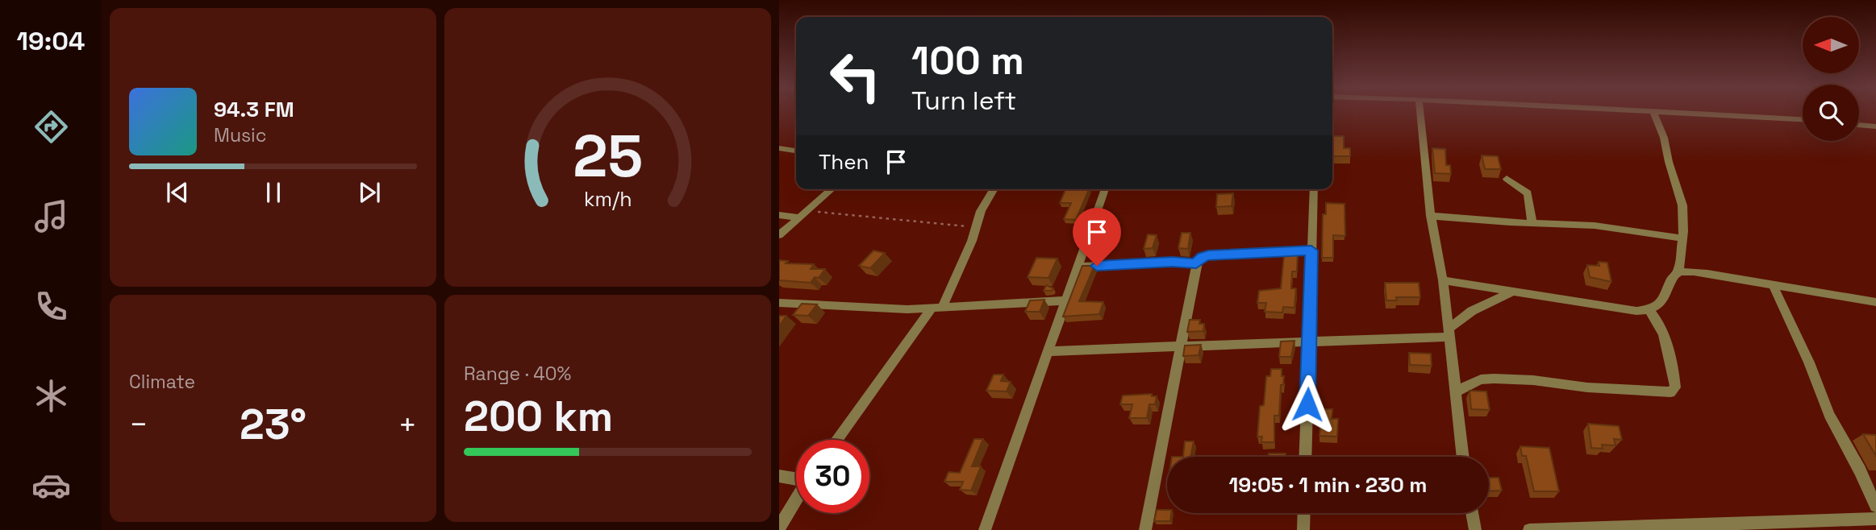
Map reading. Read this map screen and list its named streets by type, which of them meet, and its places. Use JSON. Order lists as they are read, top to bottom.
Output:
{
  "north": "left",
  "page": {
    "tabs": "19:04",
    "turn": ["100 m", "Turn left"],
    "song": ["94.3 FM", "Music"],
    "then": "Then",
    "tile": [
      "Climate",
      ["Range · 40%", "200 km"]
    ],
    "heat": ["−", "23°", "+"],
    "limit": "30",
    "trip": "19:05 · 1 min · 230 m",
    "gauge": ["25", "km/h"]
  }
}
